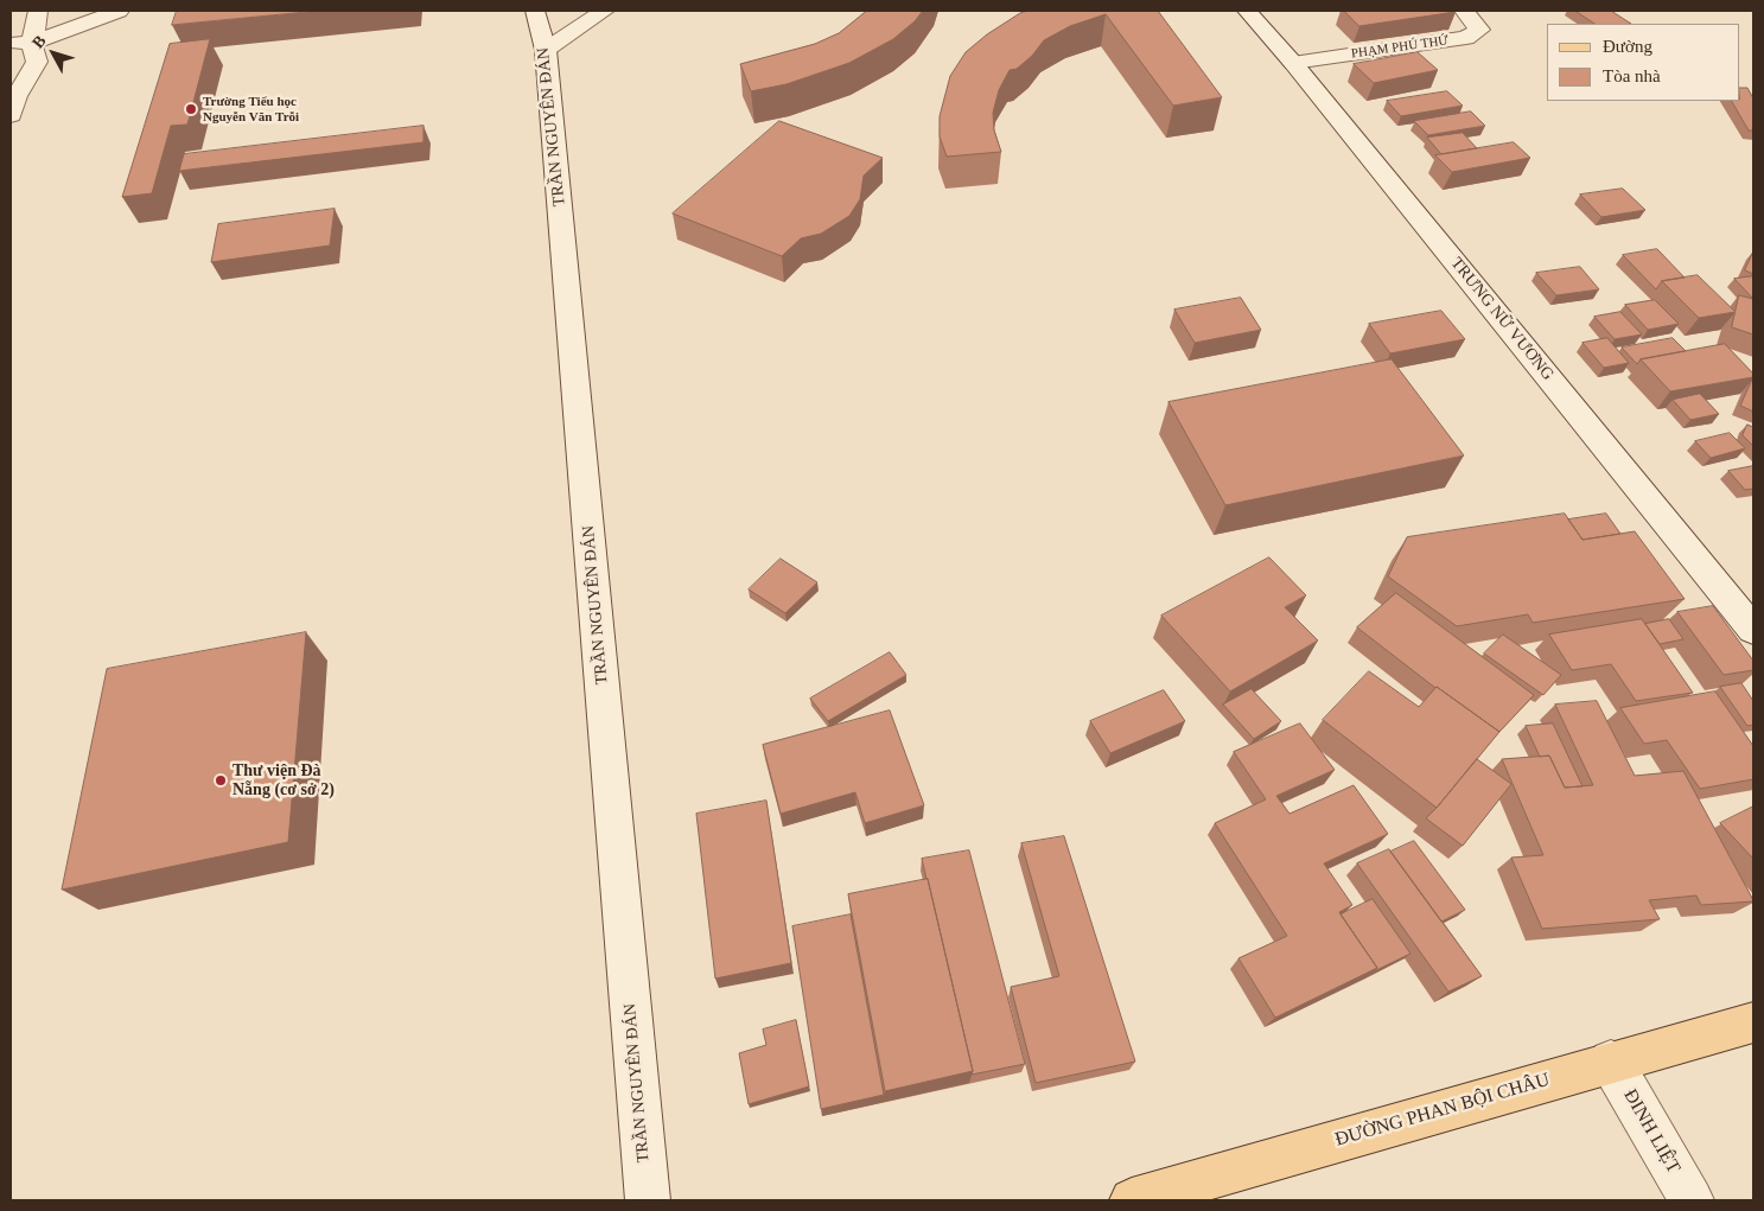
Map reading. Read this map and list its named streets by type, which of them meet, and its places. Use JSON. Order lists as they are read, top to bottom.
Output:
{
  "streets": {
    "main road": ["ĐƯỜNG PHAN BỘI CHÂU"],
    "street": [
      "PHẠM PHÚ THỨ",
      "TRẦN NGUYÊN ĐÁN",
      "TRƯNG NỮ VƯƠNG",
      "ĐINH LIỆT"
    ]
  },
  "crossings": [
    ["PHẠM PHÚ THỨ", "TRƯNG NỮ VƯƠNG"],
    ["ĐƯỜNG PHAN BỘI CHÂU", "ĐINH LIỆT"]
  ],
  "places": ["Trường Tiểu học Nguyễn Văn Trỗi", "Thư viện Đà Nẵng (cơ sở 2)"],
  "legend": ["Đường", "Tòa nhà"],
  "north": "top left"
}
